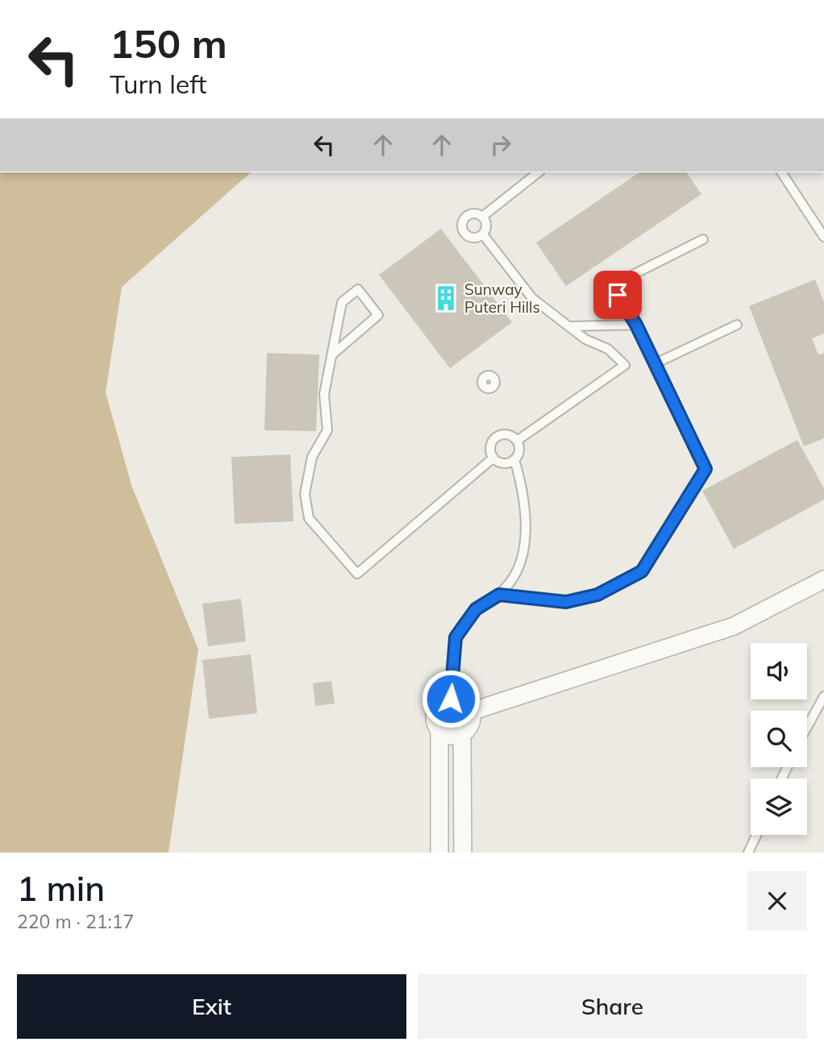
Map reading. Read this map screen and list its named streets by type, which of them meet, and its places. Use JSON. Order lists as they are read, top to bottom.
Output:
{
  "places": {
    "building": ["Sunway Puteri Hills"]
  },
  "page": {
    "turn": ["150 m", "Turn left"],
    "heading": ["1 min", "220 m · 21:17"],
    "buttons": ["Exit", "Share"]
  }
}
